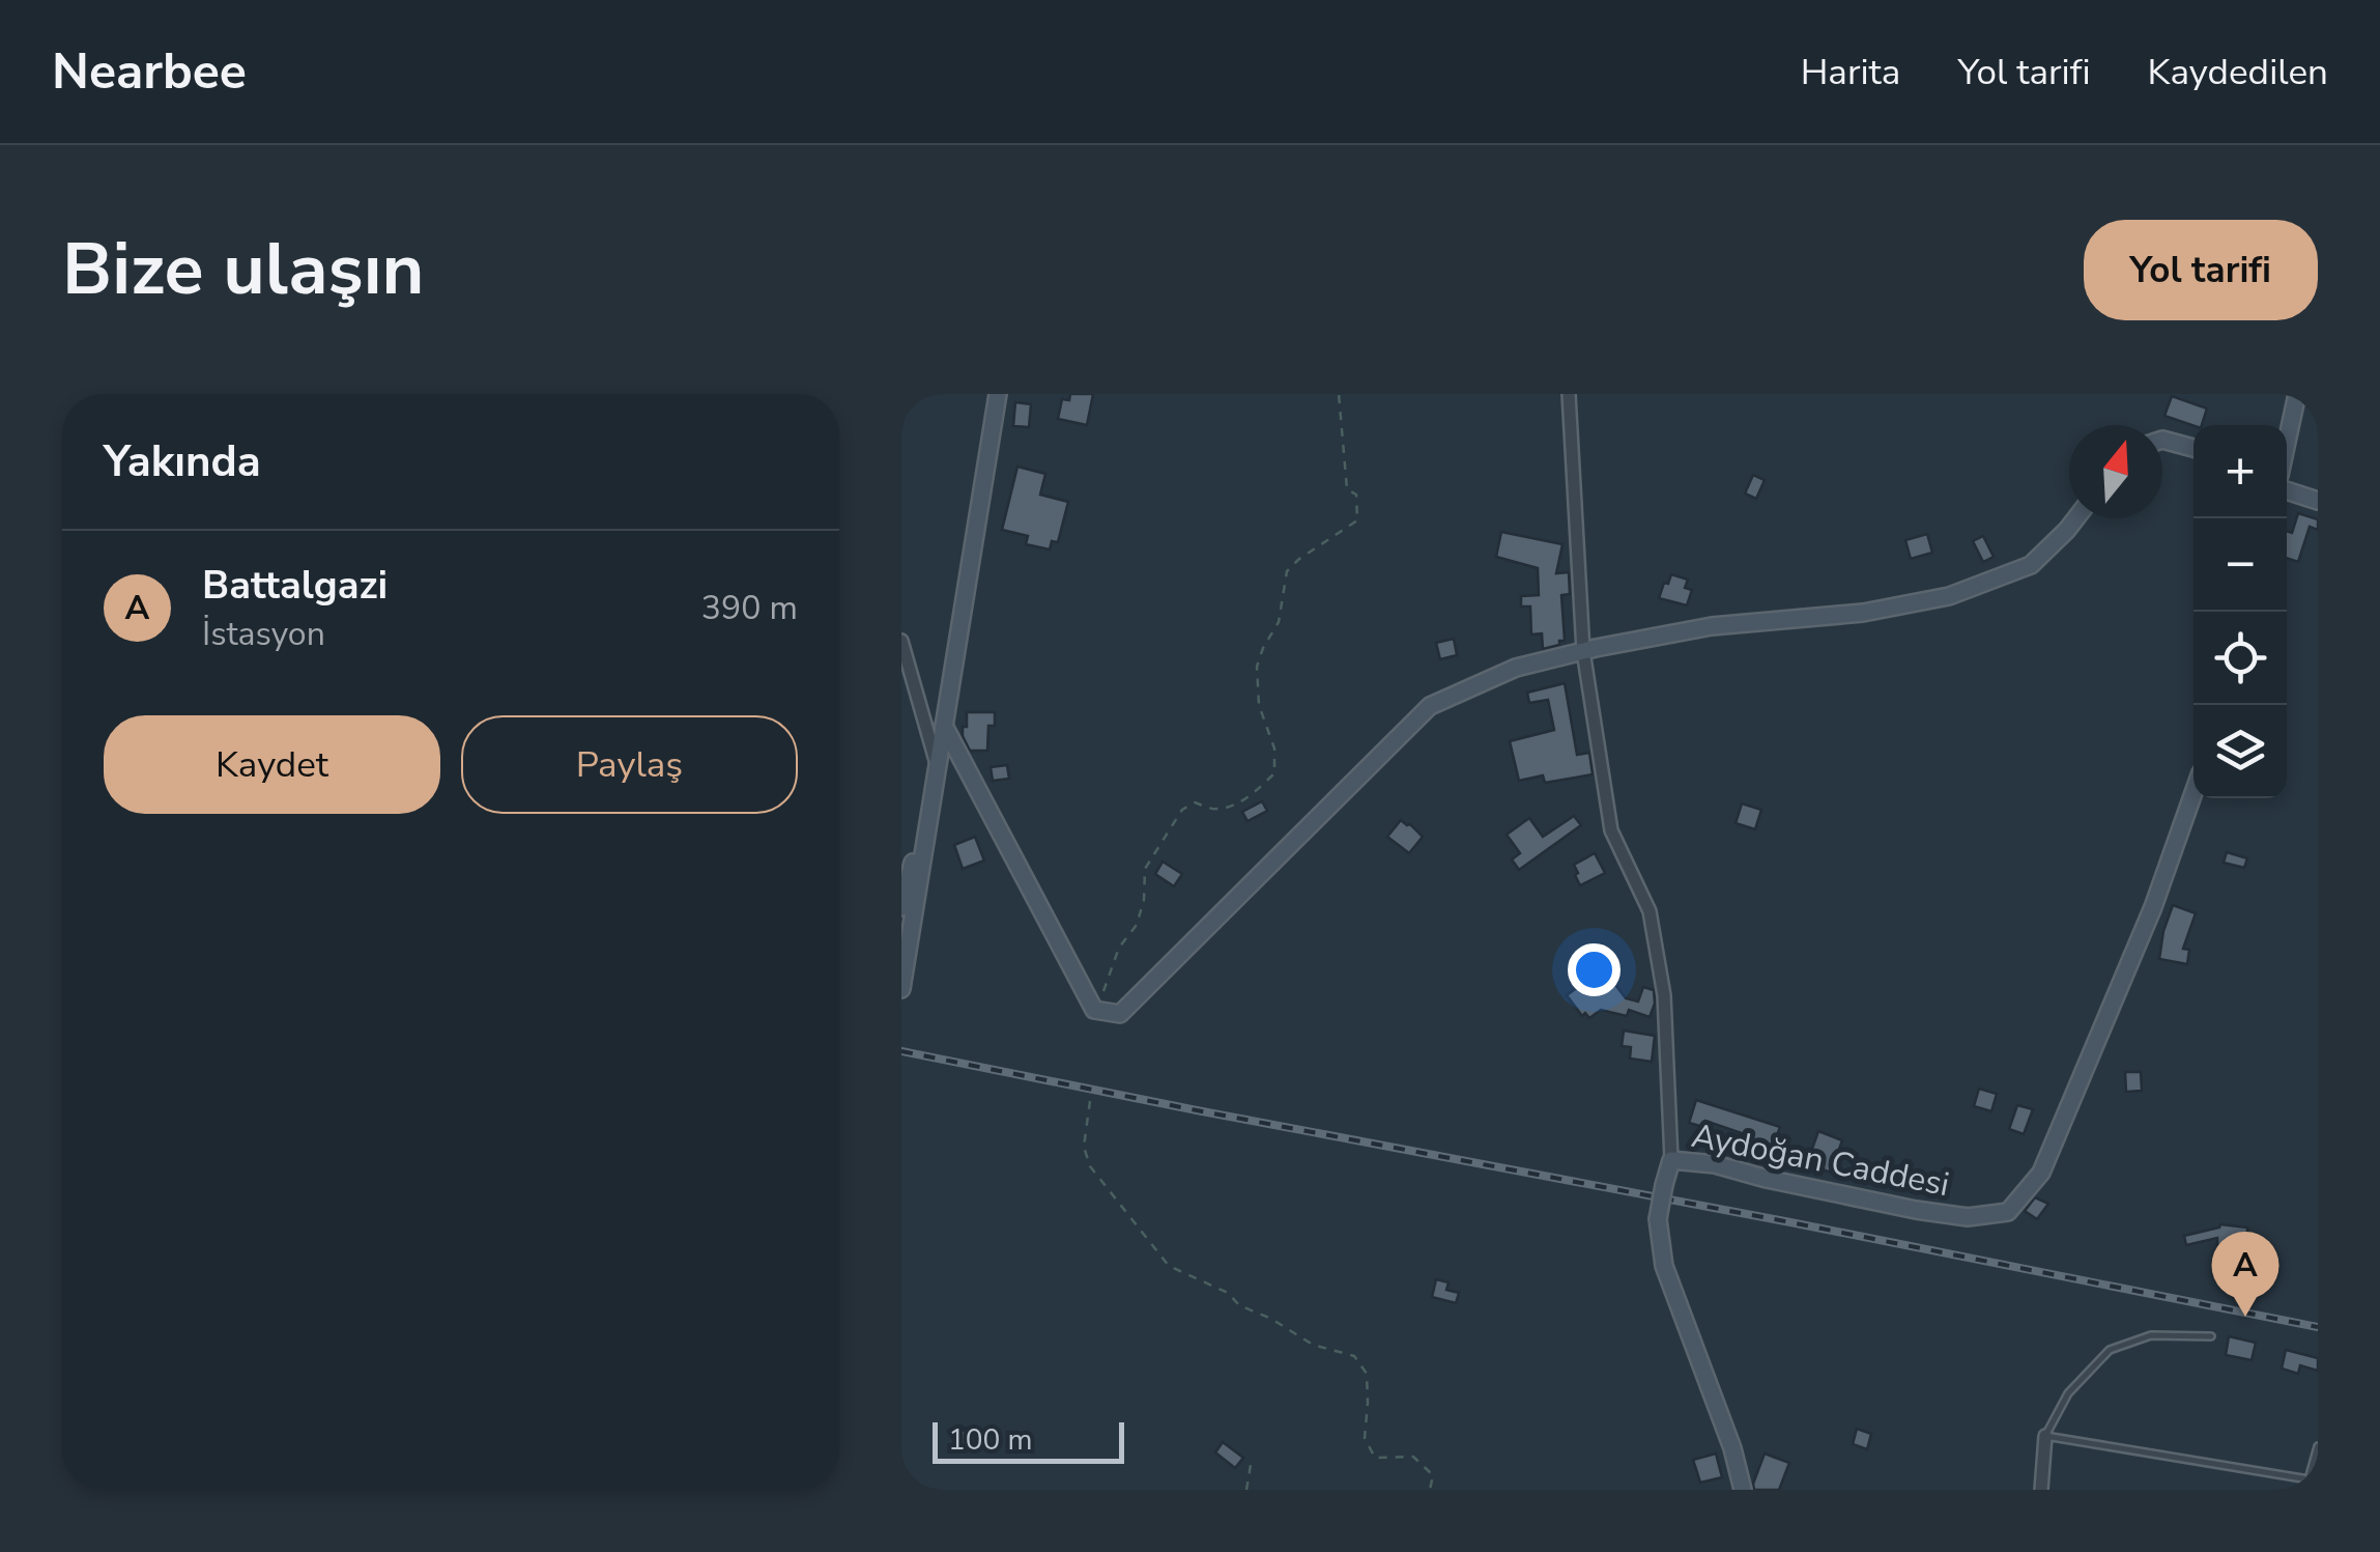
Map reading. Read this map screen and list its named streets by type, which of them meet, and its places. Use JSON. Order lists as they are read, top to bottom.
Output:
{
  "streets": {
    "street": ["Aydoğan Caddesi"]
  },
  "scale_bar": "100 m",
  "north": "top",
  "page": {
    "header": "Nearbee",
    "nav": ["Harita", "Yol tarifi", "Kaydedilen"],
    "title": "Bize ulaşın",
    "buttons": [
      "Yol tarifi",
      ["Kaydet", "Paylaş"]
    ],
    "heading": "Yakında",
    "map_buttons": ["+", "−"],
    "list": [
      {
        "mark": "A",
        "name": "Battalgazi",
        "note": "İstasyon",
        "value": "390 m"
      }
    ],
    "pins": "A",
    "scale": "100 m"
  }
}
